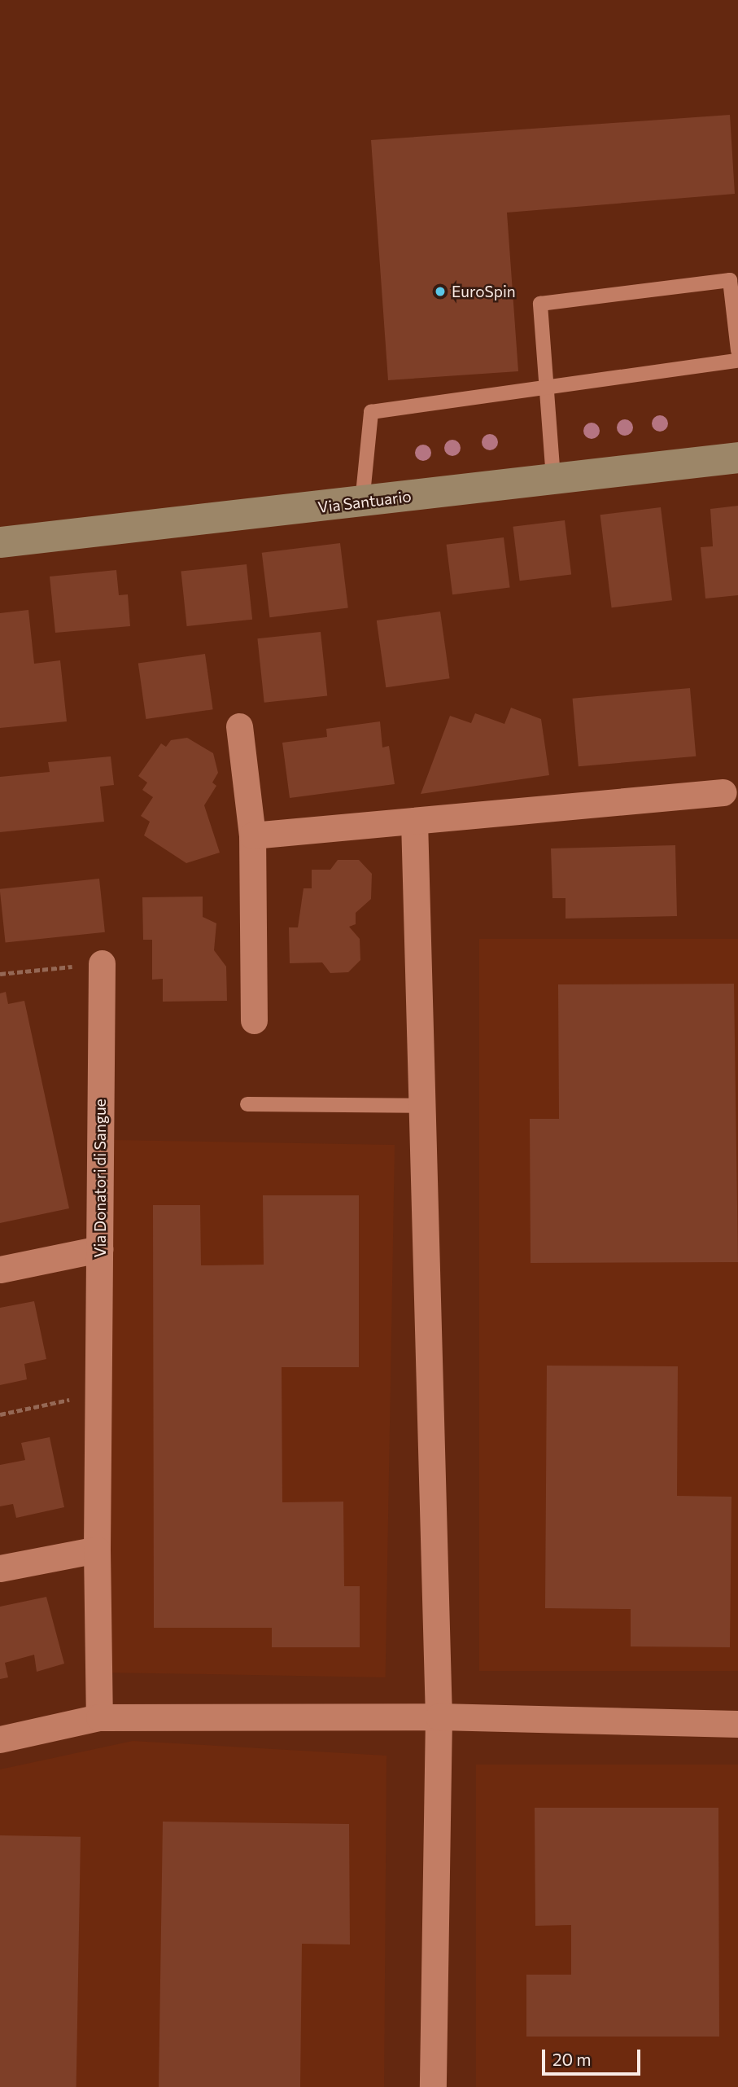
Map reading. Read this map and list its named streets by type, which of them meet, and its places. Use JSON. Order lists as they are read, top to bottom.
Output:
{
  "streets": {
    "street": ["Via Santuario", "Via Donatori di Sangue"]
  },
  "places": ["EuroSpin"],
  "scale_bar": "20 m"
}
